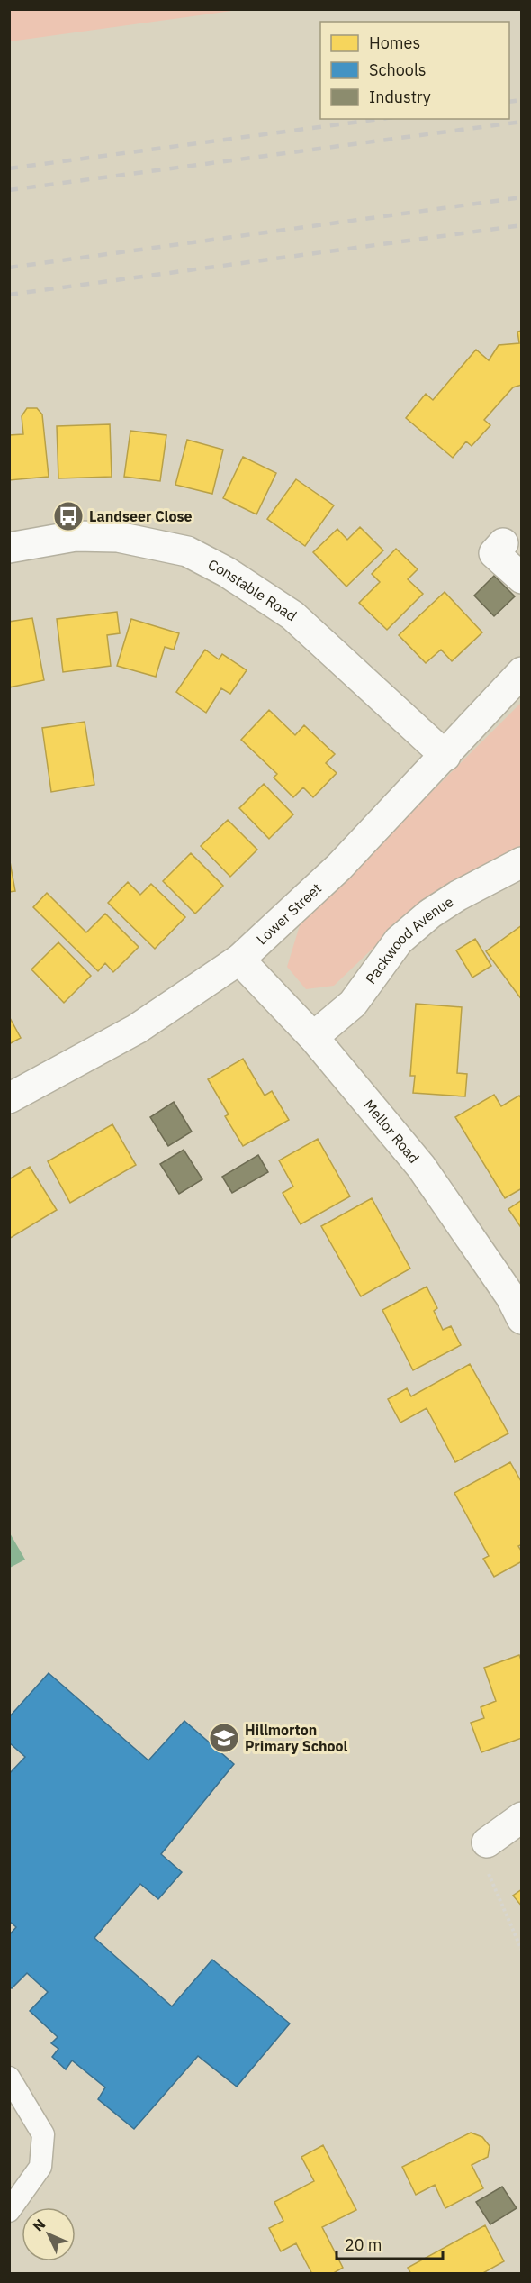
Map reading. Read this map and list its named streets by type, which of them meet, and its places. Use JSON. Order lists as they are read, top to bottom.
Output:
{
  "streets": {
    "street": [
      "Constable Road",
      "Lower Street",
      "Packwood Avenue",
      "Mellor Road"
    ]
  },
  "crossings": [
    ["Constable Road", "Lower Street"],
    ["Lower Street", "Mellor Road"],
    ["Packwood Avenue", "Mellor Road"]
  ],
  "places": {
    "bus stop": ["Landseer Close"],
    "school or university": ["Hillmorton Primary School"]
  },
  "legend": ["Homes", "Schools", "Industry"],
  "scale_bar": "20 m",
  "north": "top left"
}
